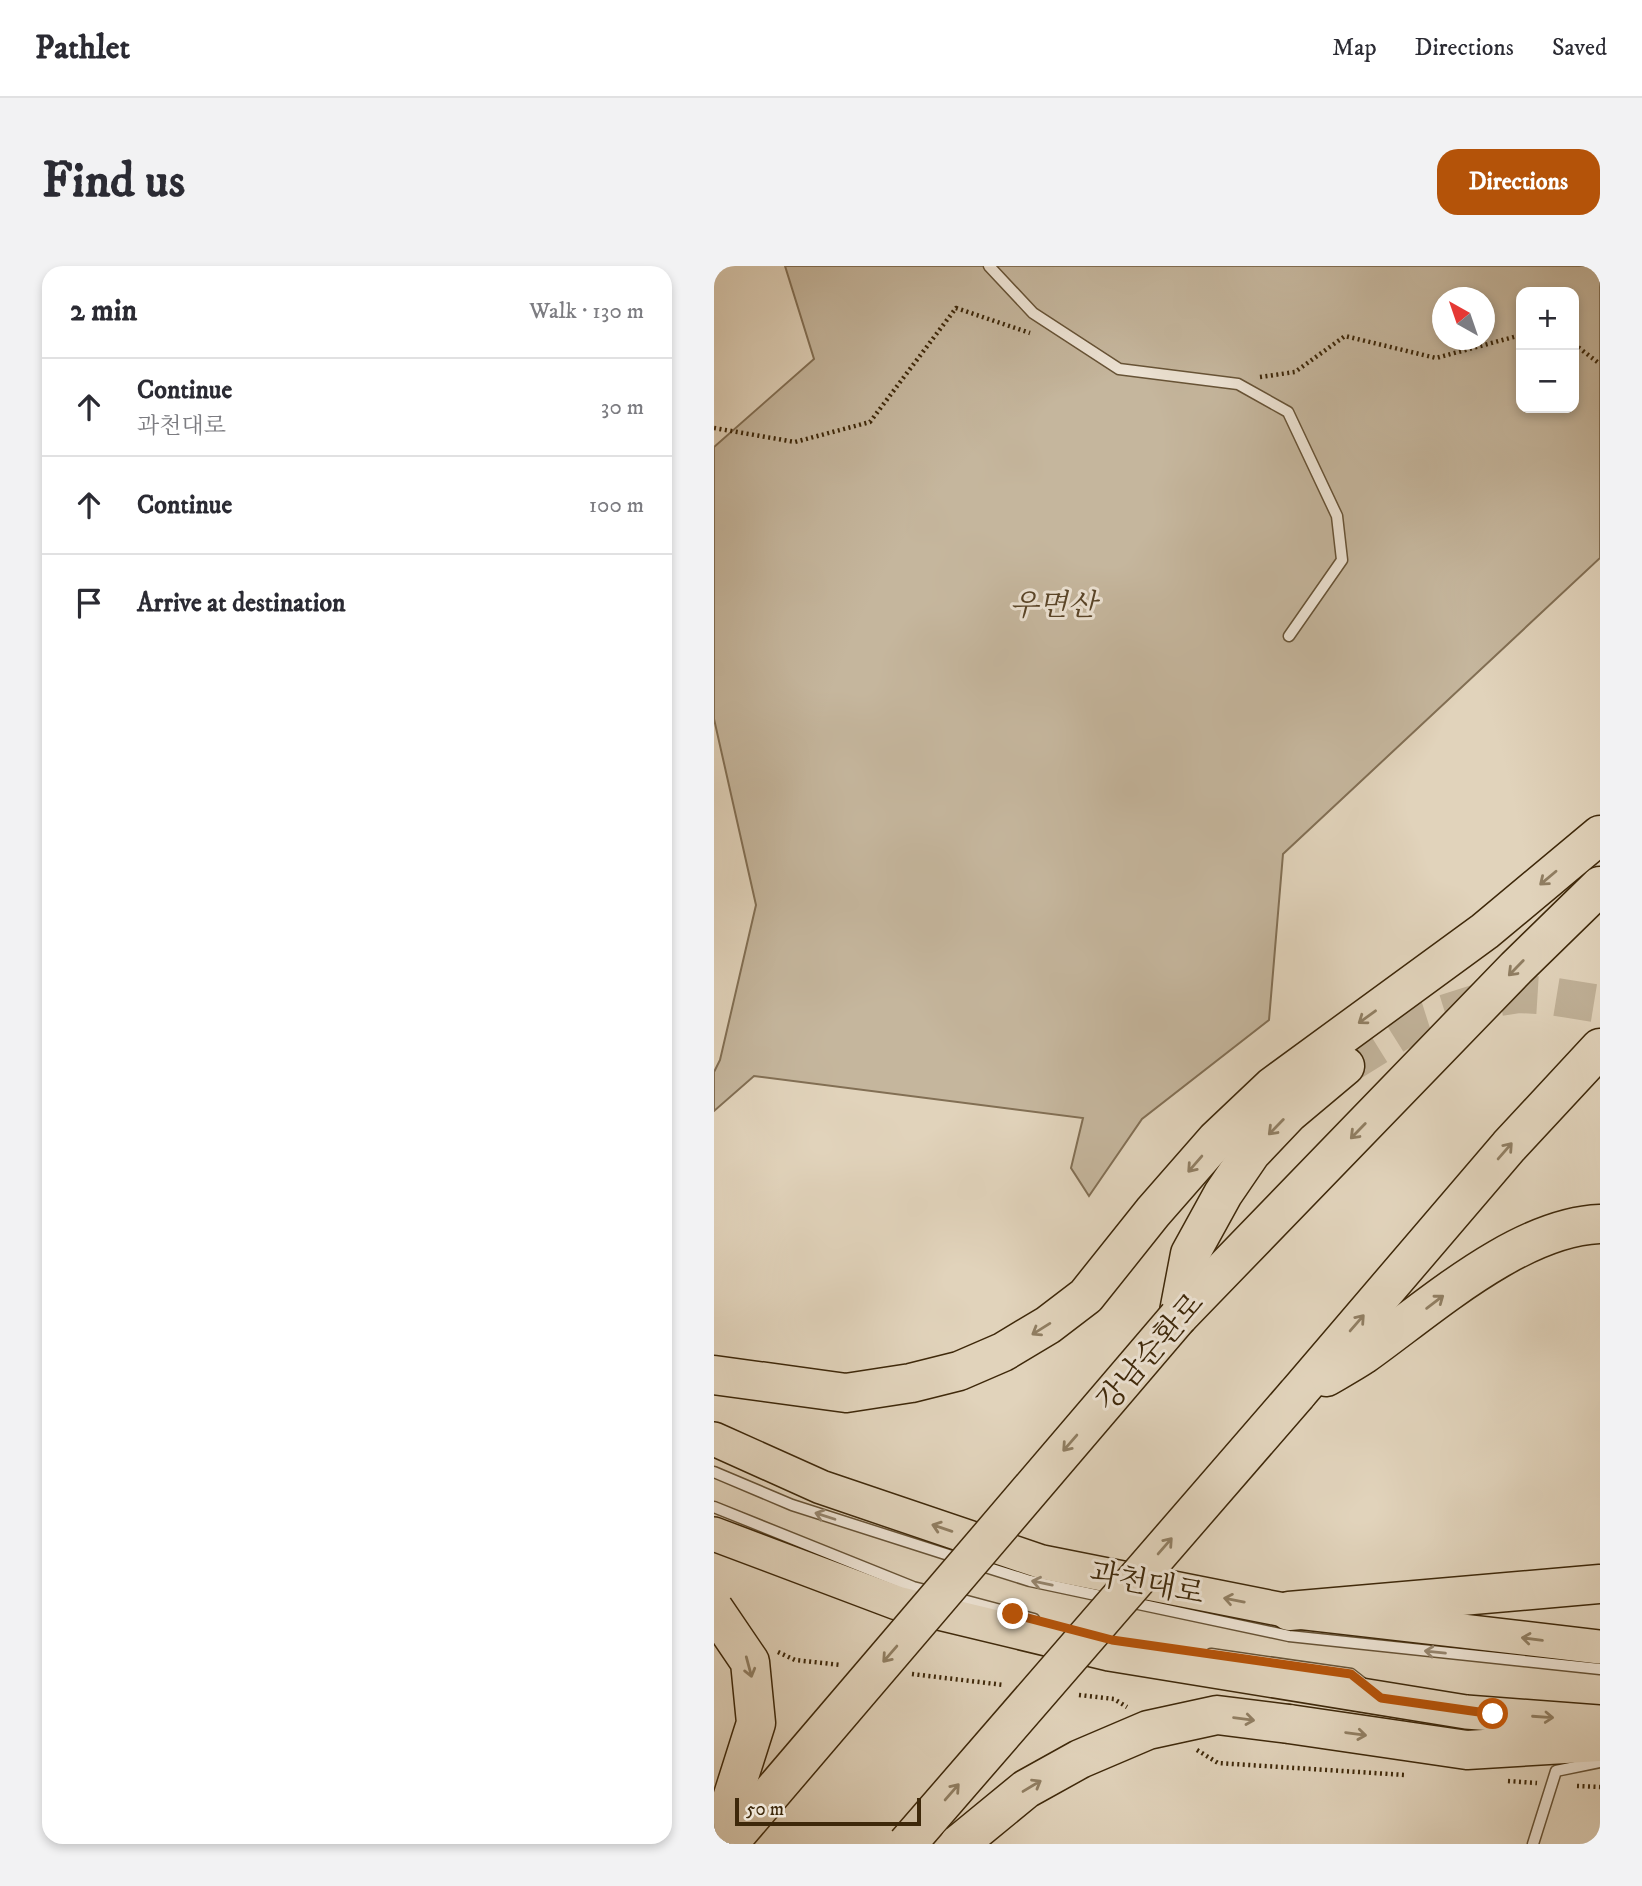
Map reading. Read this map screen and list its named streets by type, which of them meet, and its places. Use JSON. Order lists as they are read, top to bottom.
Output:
{
  "streets": {
    "highway": ["강남순환로"],
    "main road": ["과천대로"]
  },
  "parks": ["우면산"],
  "scale_bar": "50 m",
  "north": "top left",
  "page": {
    "header": "Pathlet",
    "nav": ["Map", "Directions", "Saved"],
    "buttons": "Directions",
    "title": "Find us",
    "heading": ["2 min", "Walk · 130 m"],
    "map_buttons": ["+", "−"],
    "list": [
      ["Continue", "과천대로", "30 m"],
      ["Continue", "100 m"],
      "Arrive at destination"
    ],
    "scale": "50 m"
  }
}
